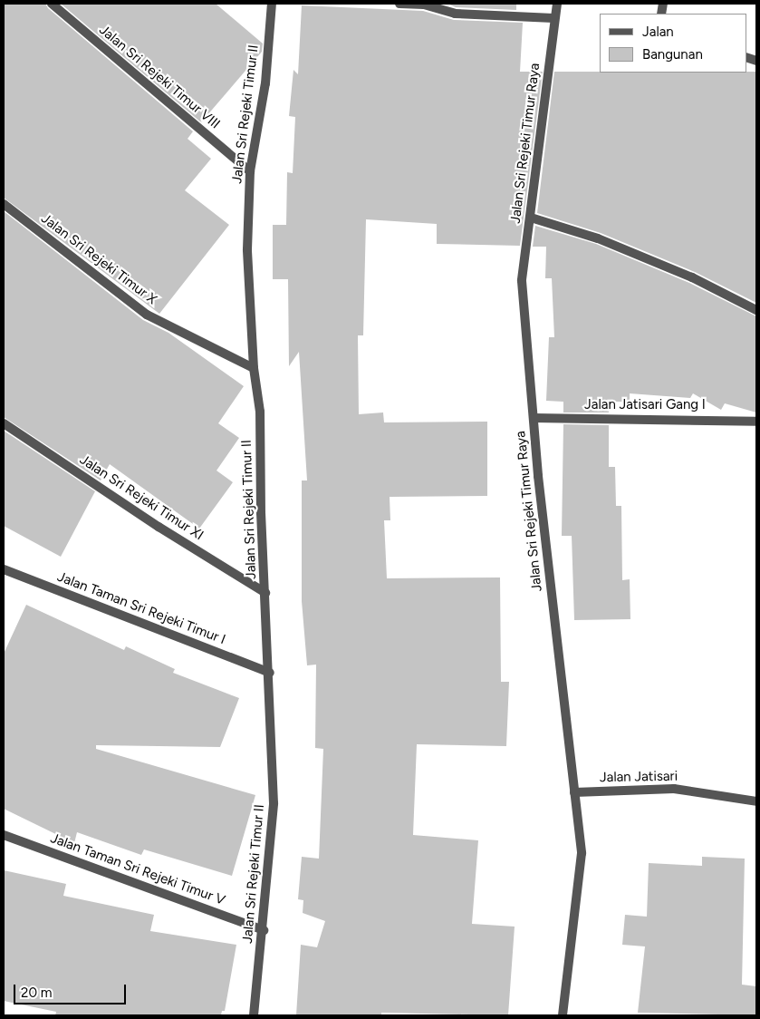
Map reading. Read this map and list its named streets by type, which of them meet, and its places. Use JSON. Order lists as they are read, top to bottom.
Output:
{
  "streets": {
    "street": [
      "Jalan Sri Rejeki Timur VIII",
      "Jalan Sri Rejeki Timur II",
      "Jalan Sri Rejeki Timur Raya",
      "Jalan Sri Rejeki Timur X",
      "Jalan Jatisari Gang I",
      "Jalan Sri Rejeki Timur XI",
      "Jalan Taman Sri Rejeki Timur I",
      "Jalan Jatisari",
      "Jalan Taman Sri Rejeki Timur V"
    ]
  },
  "crossings": [
    ["Jalan Sri Rejeki Timur VIII", "Jalan Sri Rejeki Timur II"],
    ["Jalan Sri Rejeki Timur II", "Jalan Sri Rejeki Timur X"],
    ["Jalan Sri Rejeki Timur II", "Jalan Sri Rejeki Timur XI"],
    ["Jalan Sri Rejeki Timur II", "Jalan Taman Sri Rejeki Timur I"],
    ["Jalan Sri Rejeki Timur II", "Jalan Taman Sri Rejeki Timur V"],
    ["Jalan Sri Rejeki Timur Raya", "Jalan Jatisari Gang I"],
    ["Jalan Sri Rejeki Timur Raya", "Jalan Jatisari"]
  ],
  "legend": ["Jalan", "Bangunan"],
  "scale_bar": "20 m"
}
